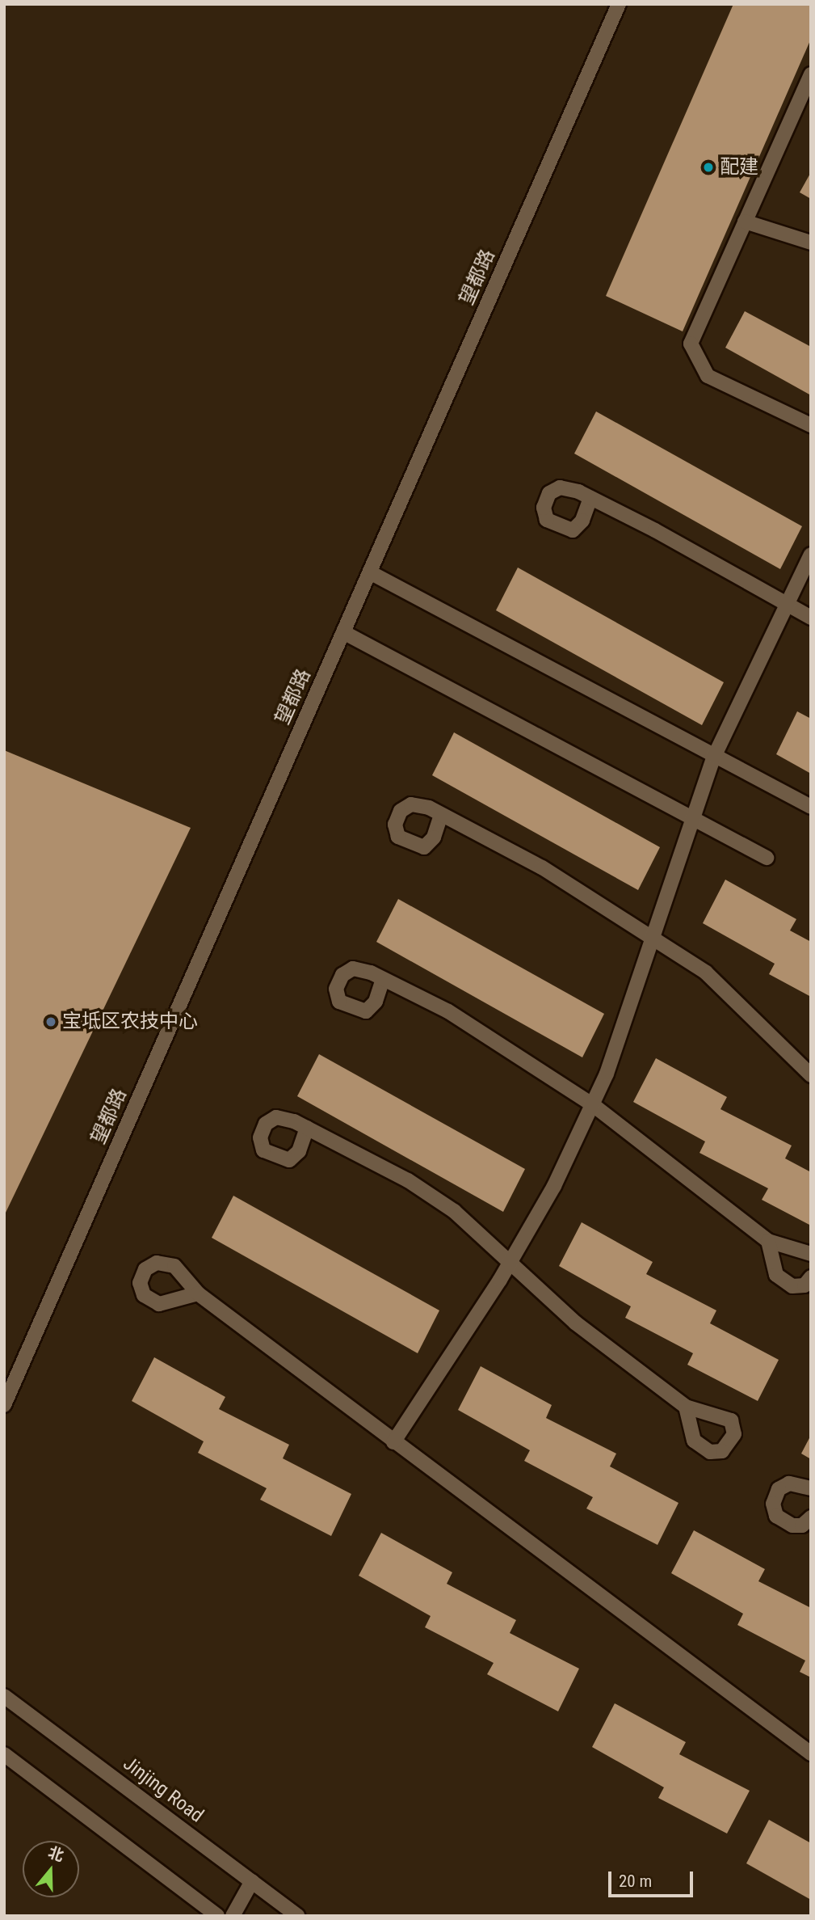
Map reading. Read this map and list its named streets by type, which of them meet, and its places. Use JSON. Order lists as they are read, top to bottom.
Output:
{
  "streets": {
    "street": ["望都路", "Jinjing Road"]
  },
  "places": ["配建", "宝坻区农技中心"],
  "scale_bar": "20 m",
  "north": "top"
}
